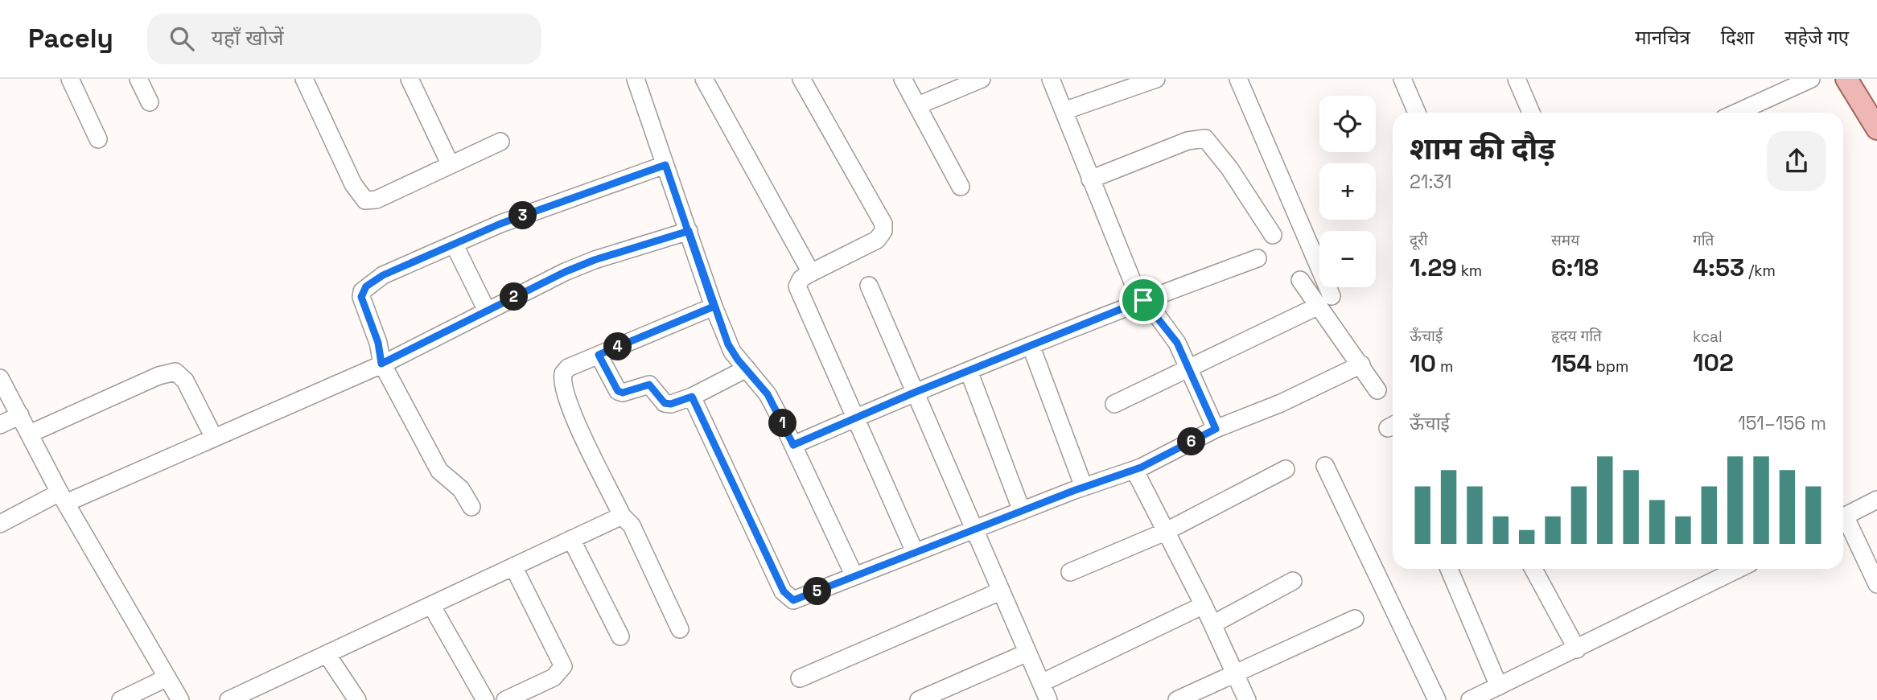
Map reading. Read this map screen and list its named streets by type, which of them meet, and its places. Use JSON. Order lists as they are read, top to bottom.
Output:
{
  "page": {
    "header": "Pacely",
    "search": "यहाँ खोजें",
    "nav": ["मानचित्र", "दिशा", "सहेजे गए"],
    "map_buttons": ["+", "−"],
    "heading": ["शाम की दौड़", "21:31"],
    "pins": [
      "3",
      "2",
      "4",
      "1",
      "6",
      "5"
    ],
    "stats": [
      ["दूरी", "1.29 km"],
      ["समय", "6:18"],
      ["गति", "4:53 /km"],
      ["ऊँचाई", "10 m"],
      ["हृदय गति", "154 bpm"],
      ["kcal", "102"]
    ],
    "chart": ["ऊँचाई", "151–156 m"]
  }
}
